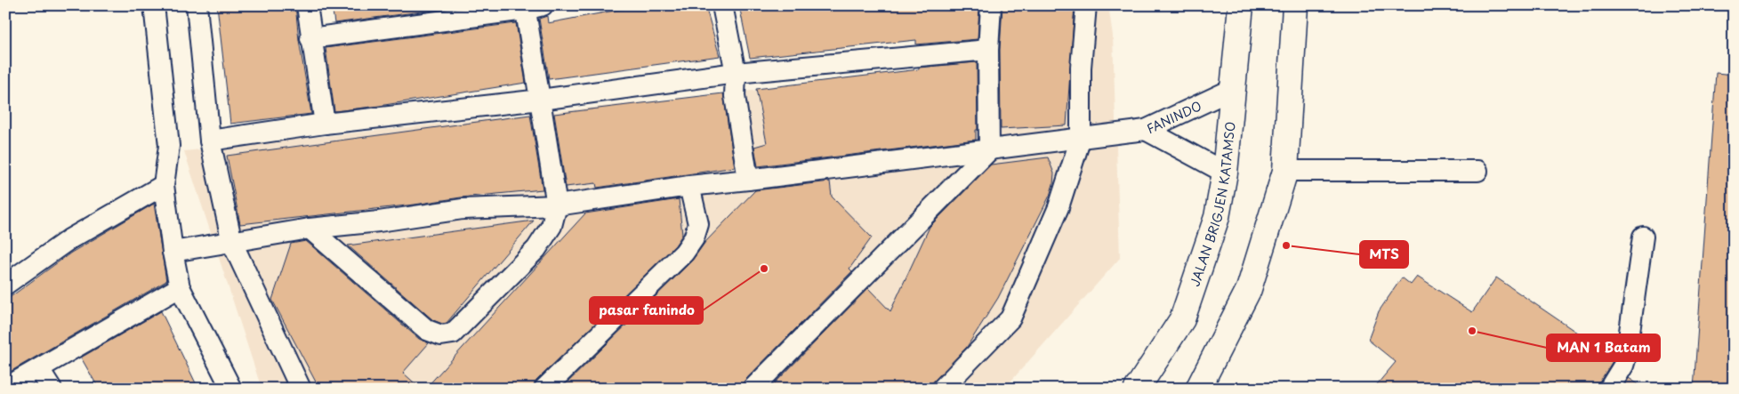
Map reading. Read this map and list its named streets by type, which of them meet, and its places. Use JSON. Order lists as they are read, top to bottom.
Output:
{
  "streets": {
    "highway": ["JALAN BRIGJEN KATAMSO"],
    "street": ["FANINDO"]
  },
  "crossings": [
    ["FANINDO", "JALAN BRIGJEN KATAMSO"]
  ],
  "places": ["MTS", "pasar fanindo", "MAN 1 Batam"]
}
